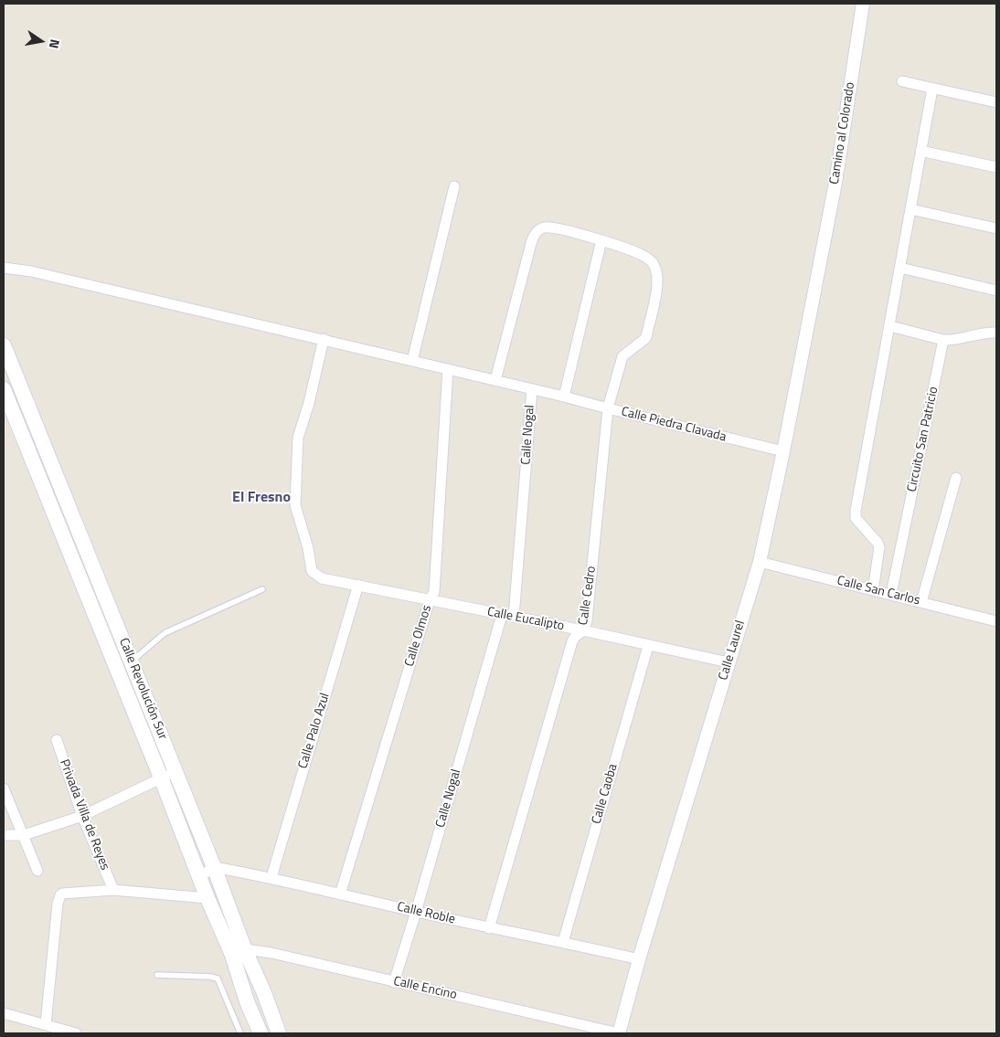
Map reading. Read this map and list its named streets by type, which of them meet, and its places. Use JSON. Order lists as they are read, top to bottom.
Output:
{
  "streets": {
    "main road": ["Calle Revolución Sur"],
    "street": [
      "Camino al Colorado",
      "Calle Piedra Clavada",
      "Calle Nogal",
      "Circuito San Patricio",
      "Calle San Carlos",
      "Calle Cedro",
      "Calle Eucalipto",
      "Calle Olmos",
      "Calle Laurel",
      "Calle Palo Azul",
      "Calle Caoba",
      "Privada Villa de Reyes",
      "Calle Roble",
      "Calle Encino"
    ]
  },
  "crossings": [
    ["Camino al Colorado", "Calle Laurel"],
    ["Calle Piedra Clavada", "Calle Nogal"],
    ["Calle Piedra Clavada", "Calle Cedro"],
    ["Calle Piedra Clavada", "Calle Eucalipto"],
    ["Calle Piedra Clavada", "Calle Olmos"],
    ["Calle Piedra Clavada", "Calle Laurel"],
    ["Calle Nogal", "Calle Eucalipto"],
    ["Calle Nogal", "Calle Roble"],
    ["Calle Nogal", "Calle Encino"],
    ["Circuito San Patricio", "Calle San Carlos"],
    ["Calle San Carlos", "Calle Laurel"],
    ["Calle Cedro", "Calle Eucalipto"],
    ["Calle Cedro", "Calle Roble"],
    ["Calle Eucalipto", "Calle Olmos"],
    ["Calle Eucalipto", "Calle Laurel"],
    ["Calle Eucalipto", "Calle Palo Azul"],
    ["Calle Eucalipto", "Calle Caoba"],
    ["Calle Olmos", "Calle Roble"],
    ["Calle Laurel", "Calle Roble"],
    ["Calle Laurel", "Calle Encino"],
    ["Calle Revolución Sur", "Calle Roble"],
    ["Calle Revolución Sur", "Calle Encino"],
    ["Calle Palo Azul", "Calle Roble"],
    ["Calle Caoba", "Calle Roble"]
  ],
  "districts": ["El Fresno"],
  "north": "right"
}
